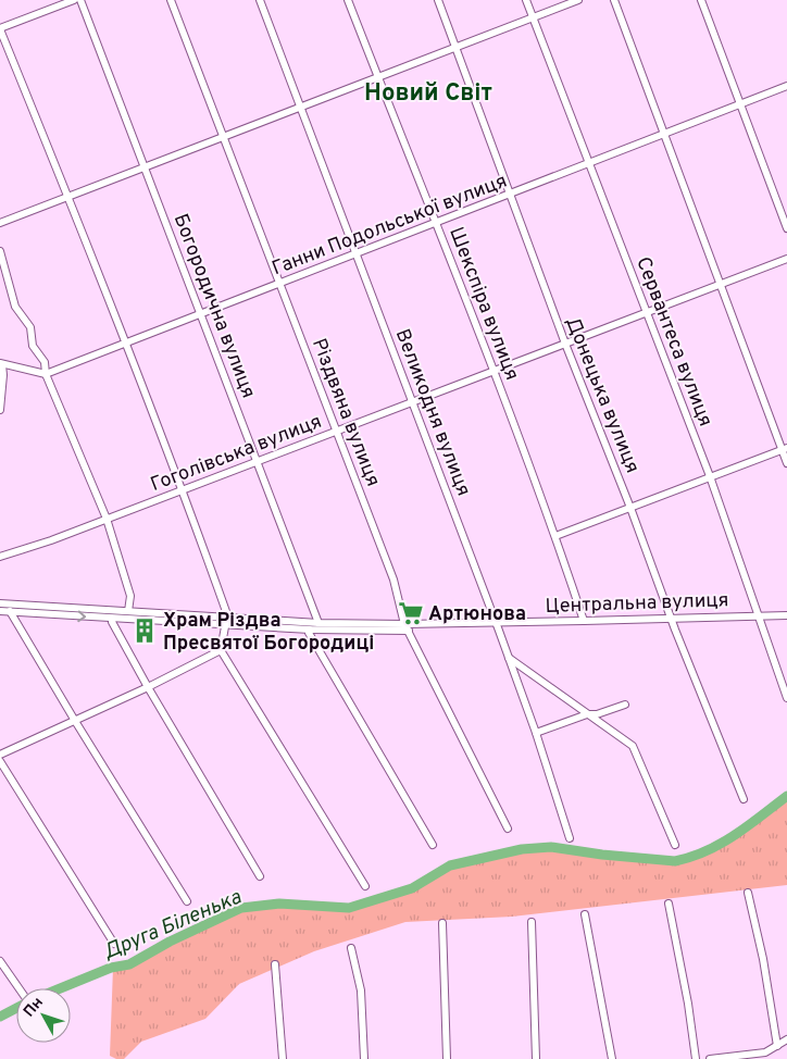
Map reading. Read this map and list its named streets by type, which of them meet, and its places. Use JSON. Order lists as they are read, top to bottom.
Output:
{
  "streets": {
    "street": [
      "Ганни Подольської вулиця",
      "Шекспіра вулиця",
      "Богородична вулиця",
      "Сервантеса вулиця",
      "Донецька вулиця",
      "Різдвяна вулиця",
      "Великодня вулиця",
      "Гоголівська вулиця",
      "Центральна вулиця"
    ]
  },
  "crossings": [
    ["Ганни Подольської вулиця", "Шекспіра вулиця"],
    ["Ганни Подольської вулиця", "Богородична вулиця"],
    ["Ганни Подольської вулиця", "Сервантеса вулиця"],
    ["Ганни Подольської вулиця", "Донецька вулиця"],
    ["Ганни Подольської вулиця", "Різдвяна вулиця"],
    ["Ганни Подольської вулиця", "Великодня вулиця"],
    ["Шекспіра вулиця", "Гоголівська вулиця"],
    ["Шекспіра вулиця", "Центральна вулиця"],
    ["Богородична вулиця", "Гоголівська вулиця"],
    ["Богородична вулиця", "Центральна вулиця"],
    ["Сервантеса вулиця", "Гоголівська вулиця"],
    ["Сервантеса вулиця", "Центральна вулиця"],
    ["Донецька вулиця", "Гоголівська вулиця"],
    ["Донецька вулиця", "Центральна вулиця"],
    ["Різдвяна вулиця", "Гоголівська вулиця"],
    ["Різдвяна вулиця", "Центральна вулиця"],
    ["Великодня вулиця", "Гоголівська вулиця"],
    ["Великодня вулиця", "Центральна вулиця"]
  ],
  "districts": ["Новий Світ"],
  "water": ["Друга Біленька"],
  "places": {
    "supermarket": ["Артюнова"],
    "building": ["Храм Різдва Пресвятої Богородиці"]
  },
  "north": "top left"
}
